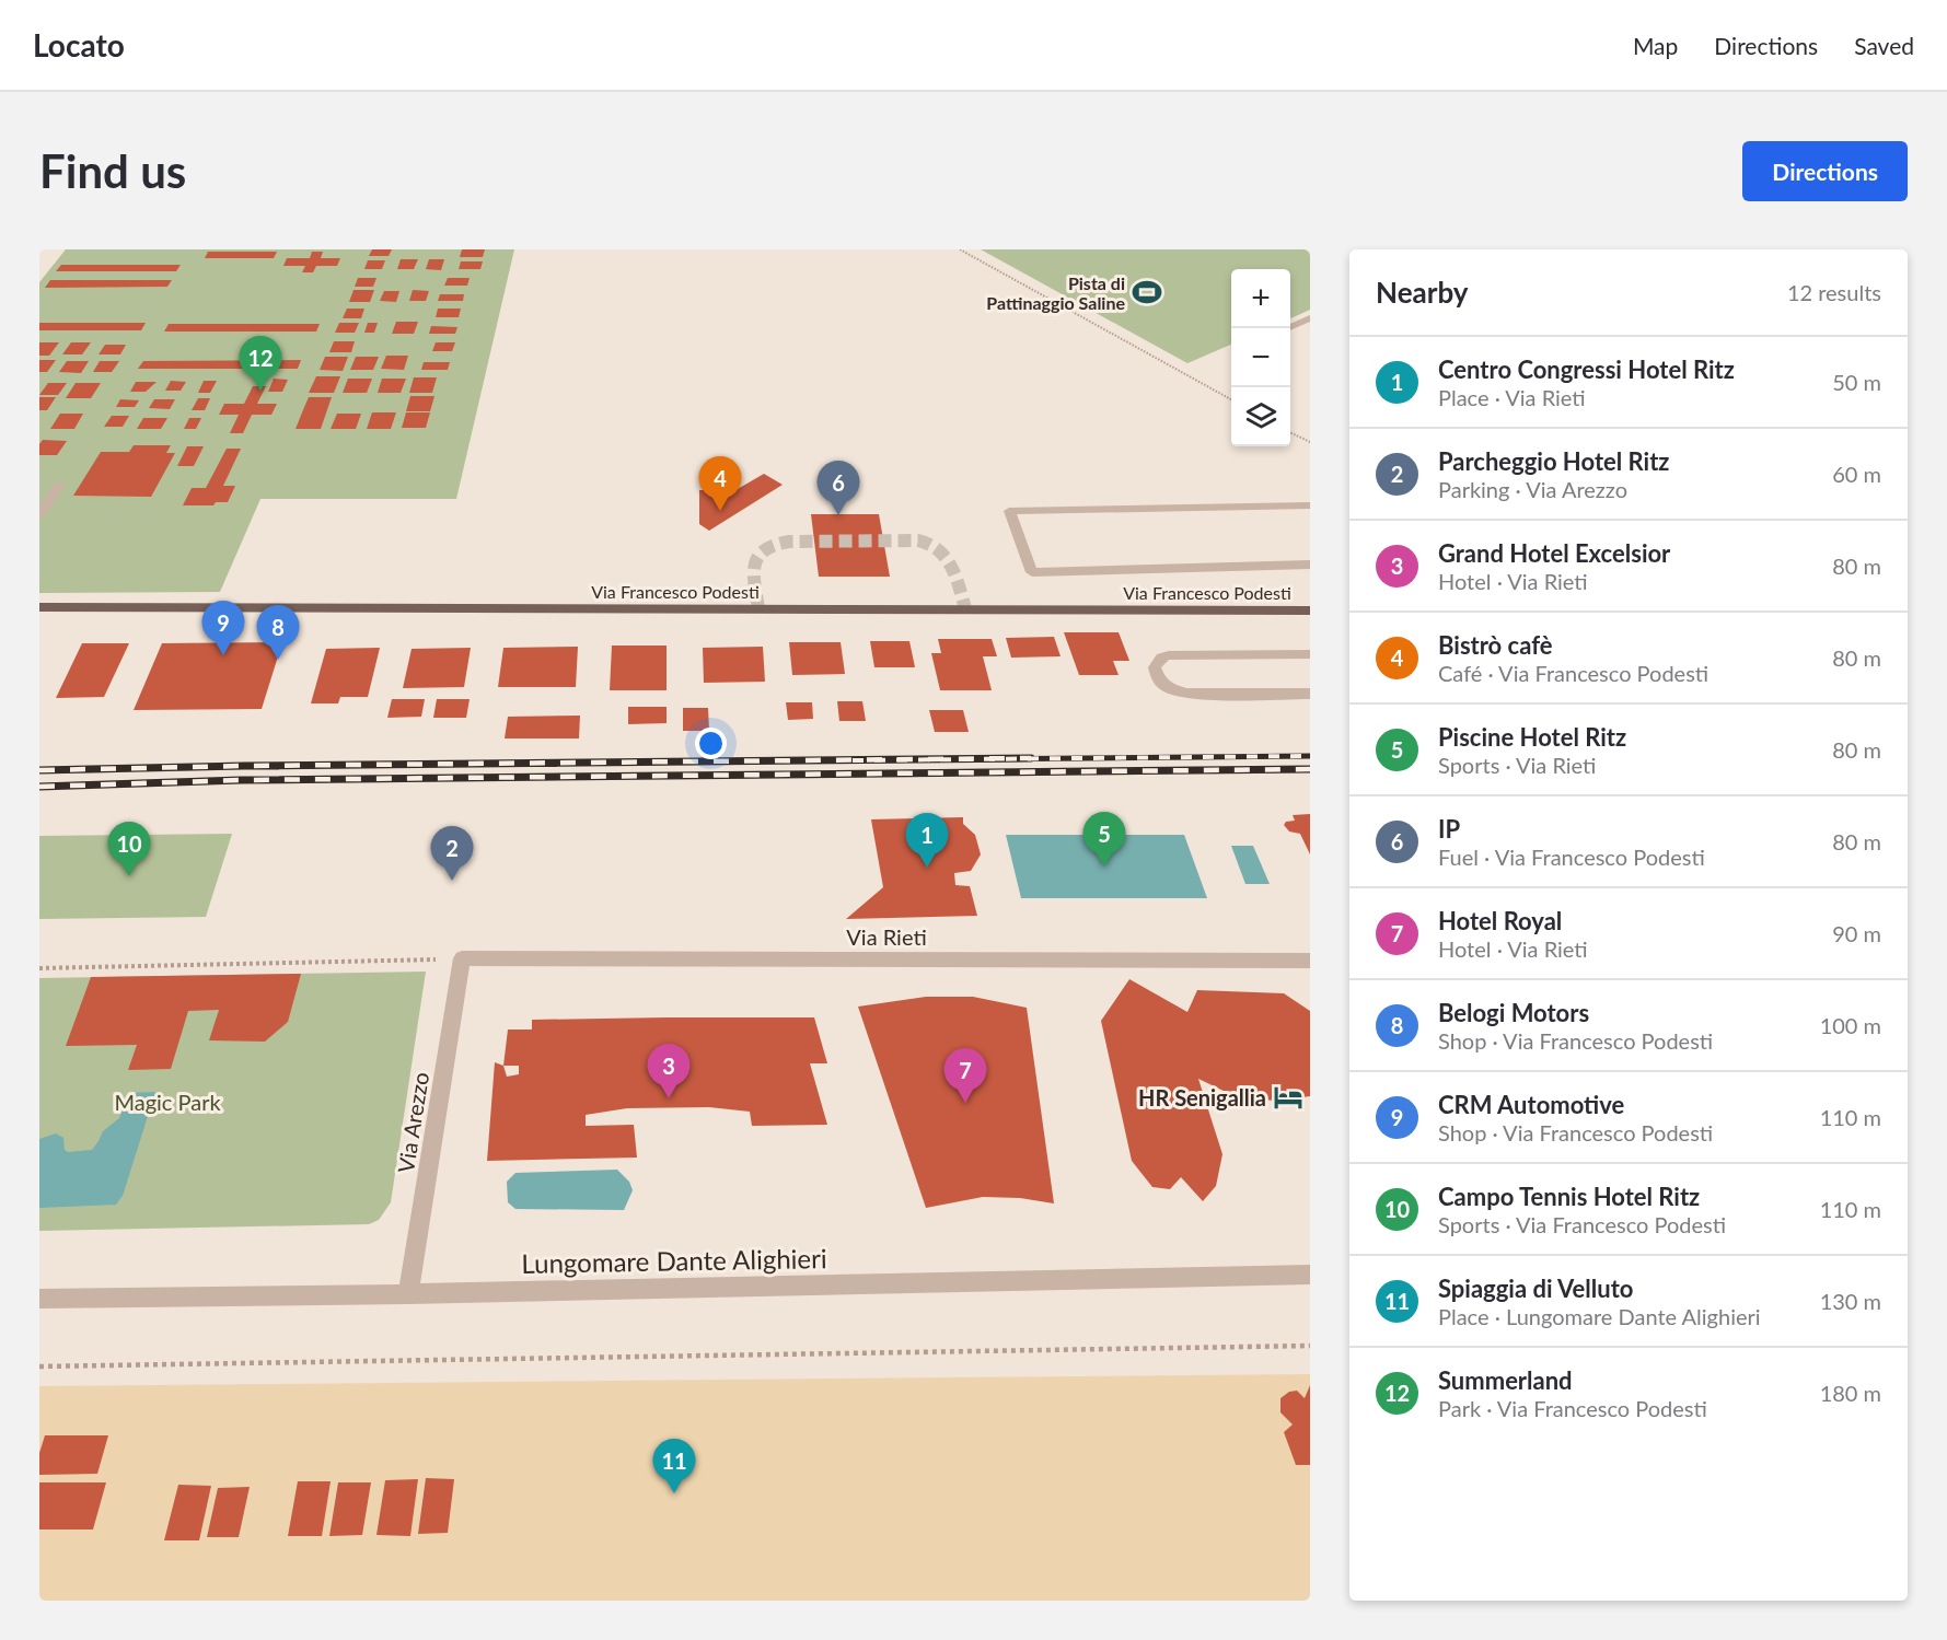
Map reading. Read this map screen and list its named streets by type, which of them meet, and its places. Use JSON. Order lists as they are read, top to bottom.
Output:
{
  "streets": {
    "main road": ["Via Francesco Podesti"],
    "street": ["Via Rieti", "Via Arezzo", "Lungomare Dante Alighieri"]
  },
  "crossings": [
    ["Via Rieti", "Via Arezzo"],
    ["Via Arezzo", "Lungomare Dante Alighieri"]
  ],
  "parks": ["Magic Park"],
  "places": {
    "sports": ["Pista di Pattinaggio Saline"],
    "hotel": ["HR Senigallia"]
  },
  "page": {
    "header": "Locato",
    "nav": ["Map", "Directions", "Saved"],
    "buttons": "Directions",
    "title": "Find us",
    "heading": ["Nearby", "12 results"],
    "map_buttons": ["+", "−"],
    "list": [
      {
        "mark": "1",
        "name": "Centro Congressi Hotel Ritz",
        "note": "Place · Via Rieti",
        "value": "50 m"
      },
      {
        "mark": "2",
        "name": "Parcheggio Hotel Ritz",
        "note": "Parking · Via Arezzo",
        "value": "60 m"
      },
      {
        "mark": "3",
        "name": "Grand Hotel Excelsior",
        "note": "Hotel · Via Rieti",
        "value": "80 m"
      },
      {
        "mark": "4",
        "name": "Bistrò cafè",
        "note": "Café · Via Francesco Podesti",
        "value": "80 m"
      },
      {
        "mark": "5",
        "name": "Piscine Hotel Ritz",
        "note": "Sports · Via Rieti",
        "value": "80 m"
      },
      {
        "mark": "6",
        "name": "IP",
        "note": "Fuel · Via Francesco Podesti",
        "value": "80 m"
      },
      {
        "mark": "7",
        "name": "Hotel Royal",
        "note": "Hotel · Via Rieti",
        "value": "90 m"
      },
      {
        "mark": "8",
        "name": "Belogi Motors",
        "note": "Shop · Via Francesco Podesti",
        "value": "100 m"
      },
      {
        "mark": "9",
        "name": "CRM Automotive",
        "note": "Shop · Via Francesco Podesti",
        "value": "110 m"
      },
      {
        "mark": "10",
        "name": "Campo Tennis Hotel Ritz",
        "note": "Sports · Via Francesco Podesti",
        "value": "110 m"
      },
      {
        "mark": "11",
        "name": "Spiaggia di Velluto",
        "note": "Place · Lungomare Dante Alighieri",
        "value": "130 m"
      },
      {
        "mark": "12",
        "name": "Summerland",
        "note": "Park · Via Francesco Podesti",
        "value": "180 m"
      }
    ],
    "pins": [
      "12",
      "4",
      "6",
      "9",
      "8",
      "5",
      "1",
      "10",
      "2",
      "3",
      "7",
      "11"
    ]
  }
}
